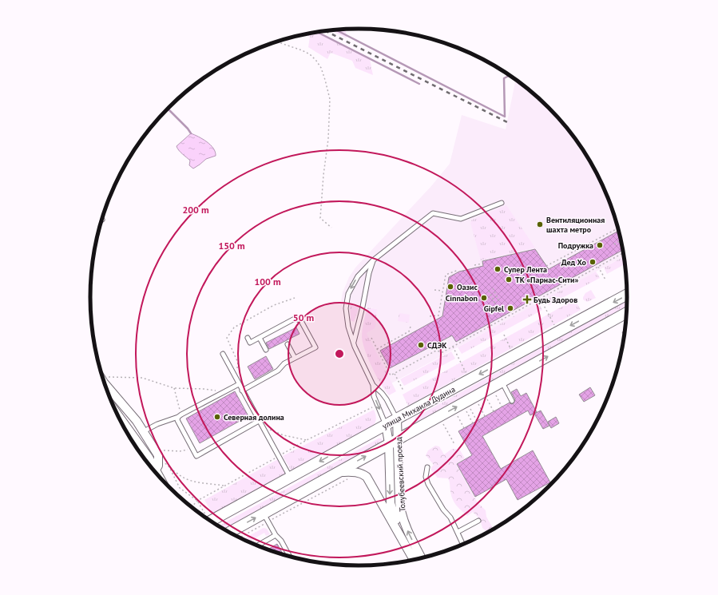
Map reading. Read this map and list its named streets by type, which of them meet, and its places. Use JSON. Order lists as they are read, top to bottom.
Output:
{
  "streets": {
    "street": ["улица Михаила Дудина", "Толубеевский проезд"]
  },
  "crossings": [
    ["улица Михаила Дудина", "Толубеевский проезд"]
  ],
  "places": {
    "other": [
      "Вентиляционная шахта метро",
      "Подружка",
      "Дед Хо",
      "Супер Лента",
      "ТК «Парнас-Сити»",
      "Оазис",
      "Cinnabon",
      "Gipfel",
      "СДЭК",
      "Северная долина"
    ],
    "health": ["Будь Здоров"]
  },
  "rings": [
    "200 m",
    "150 m",
    "100 m",
    "50 m"
  ]
}
